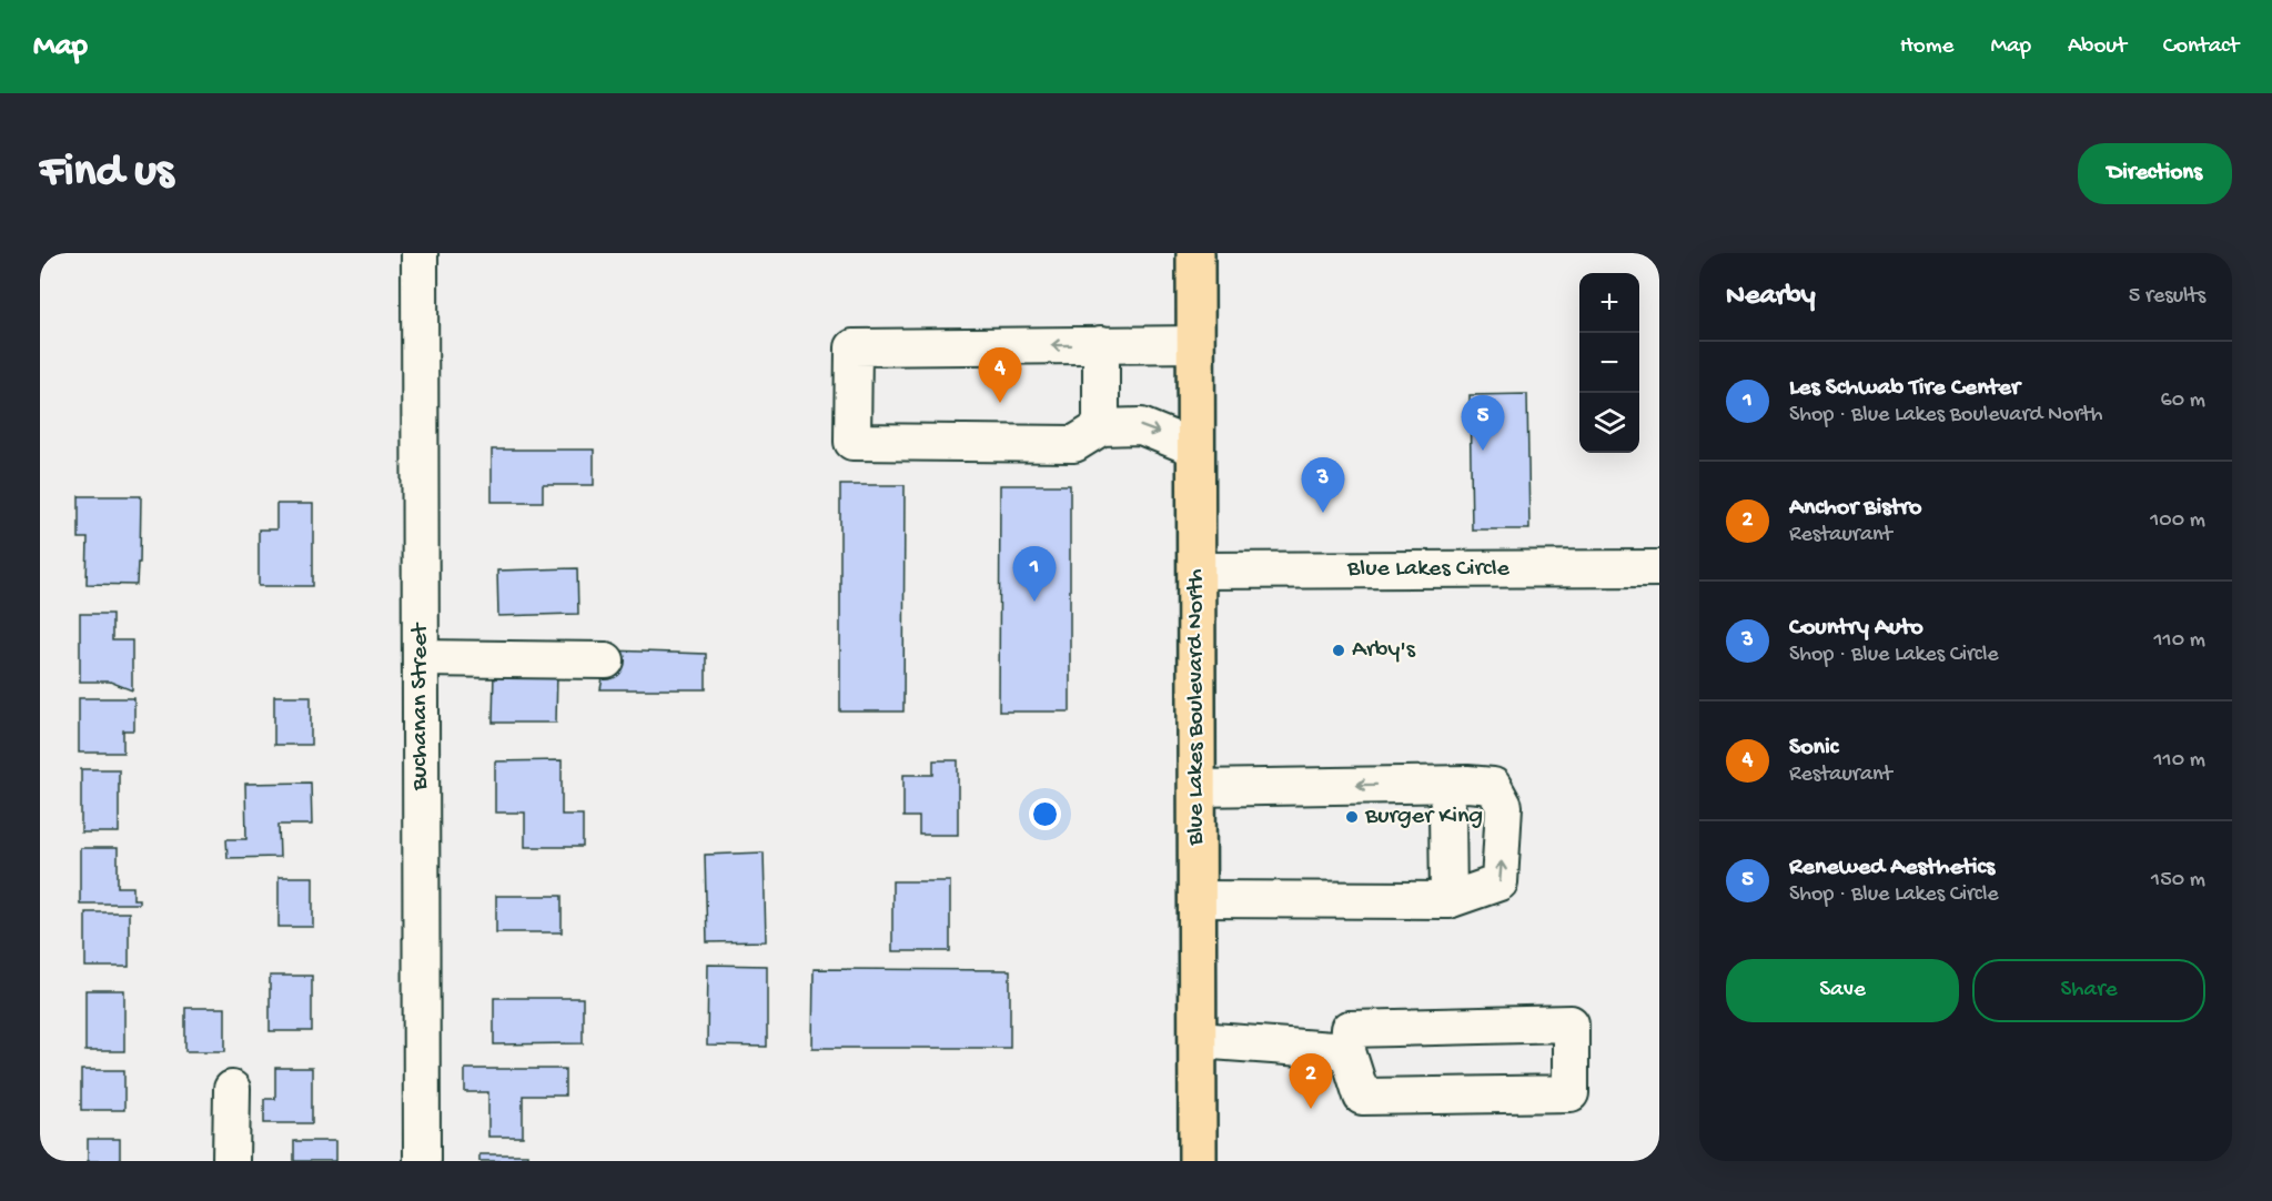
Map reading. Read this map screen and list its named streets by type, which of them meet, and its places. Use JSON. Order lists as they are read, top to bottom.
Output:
{
  "streets": {
    "main road": ["Blue Lakes Boulevard North"],
    "street": ["Blue Lakes Circle", "Buchanan Street"]
  },
  "crossings": [
    ["Blue Lakes Circle", "Blue Lakes Boulevard North"]
  ],
  "places": ["Arby's", "Burger King"],
  "page": {
    "header": "Map",
    "nav": [
      "Home",
      "Map",
      "About",
      "Contact"
    ],
    "buttons": [
      "Directions",
      ["Save", "Share"]
    ],
    "title": "Find us",
    "heading": ["Nearby", "5 results"],
    "map_buttons": ["+", "−"],
    "list": [
      {
        "mark": "1",
        "name": "Les Schwab Tire Center",
        "note": "Shop · Blue Lakes Boulevard North",
        "value": "60 m"
      },
      {
        "mark": "2",
        "name": "Anchor Bistro",
        "note": "Restaurant",
        "value": "100 m"
      },
      {
        "mark": "3",
        "name": "Country Auto",
        "note": "Shop · Blue Lakes Circle",
        "value": "110 m"
      },
      {
        "mark": "4",
        "name": "Sonic",
        "note": "Restaurant",
        "value": "110 m"
      },
      {
        "mark": "5",
        "name": "Renewed Aesthetics",
        "note": "Shop · Blue Lakes Circle",
        "value": "150 m"
      }
    ],
    "pins": [
      "4",
      "5",
      "3",
      "1",
      "2"
    ]
  }
}
